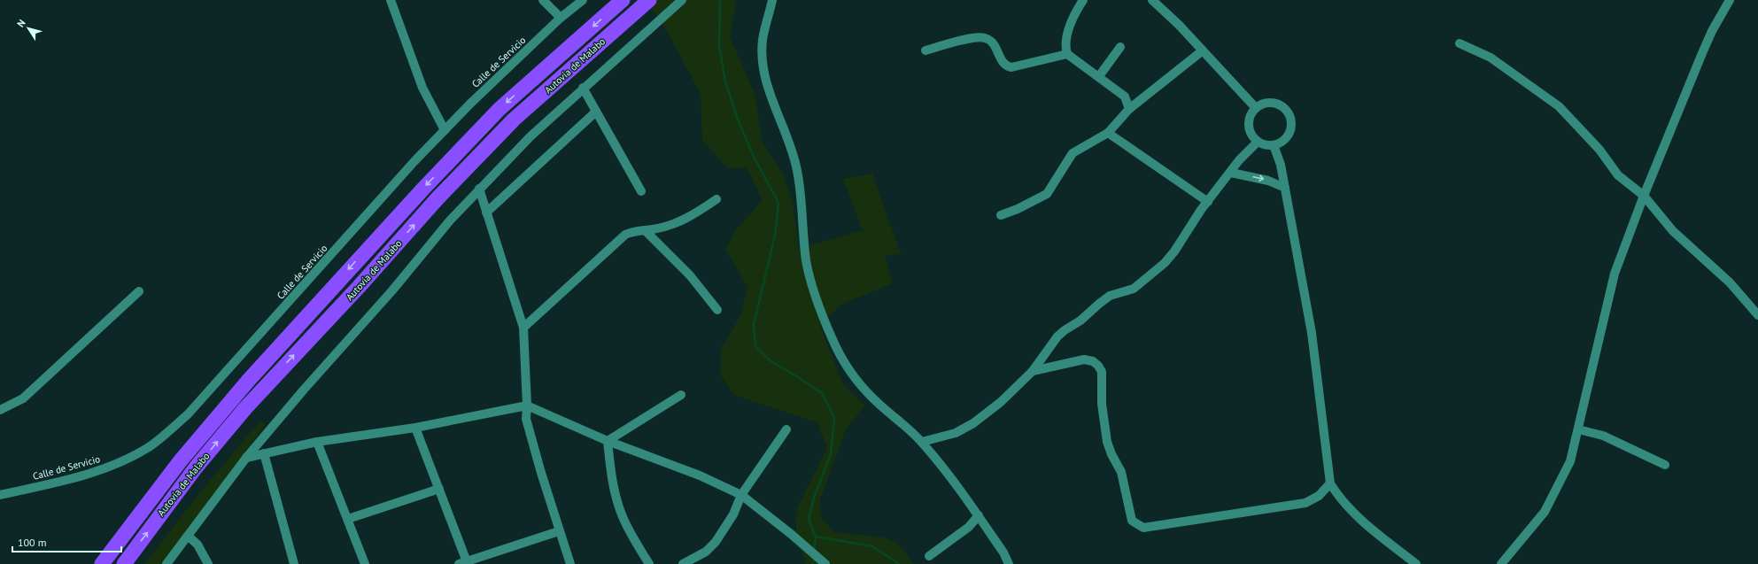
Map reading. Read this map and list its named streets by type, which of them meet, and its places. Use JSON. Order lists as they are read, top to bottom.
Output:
{
  "streets": {
    "highway": ["Autovía de Malabo"],
    "street": ["Calle de Servicio"]
  },
  "scale_bar": "100 m",
  "north": "top left"
}
